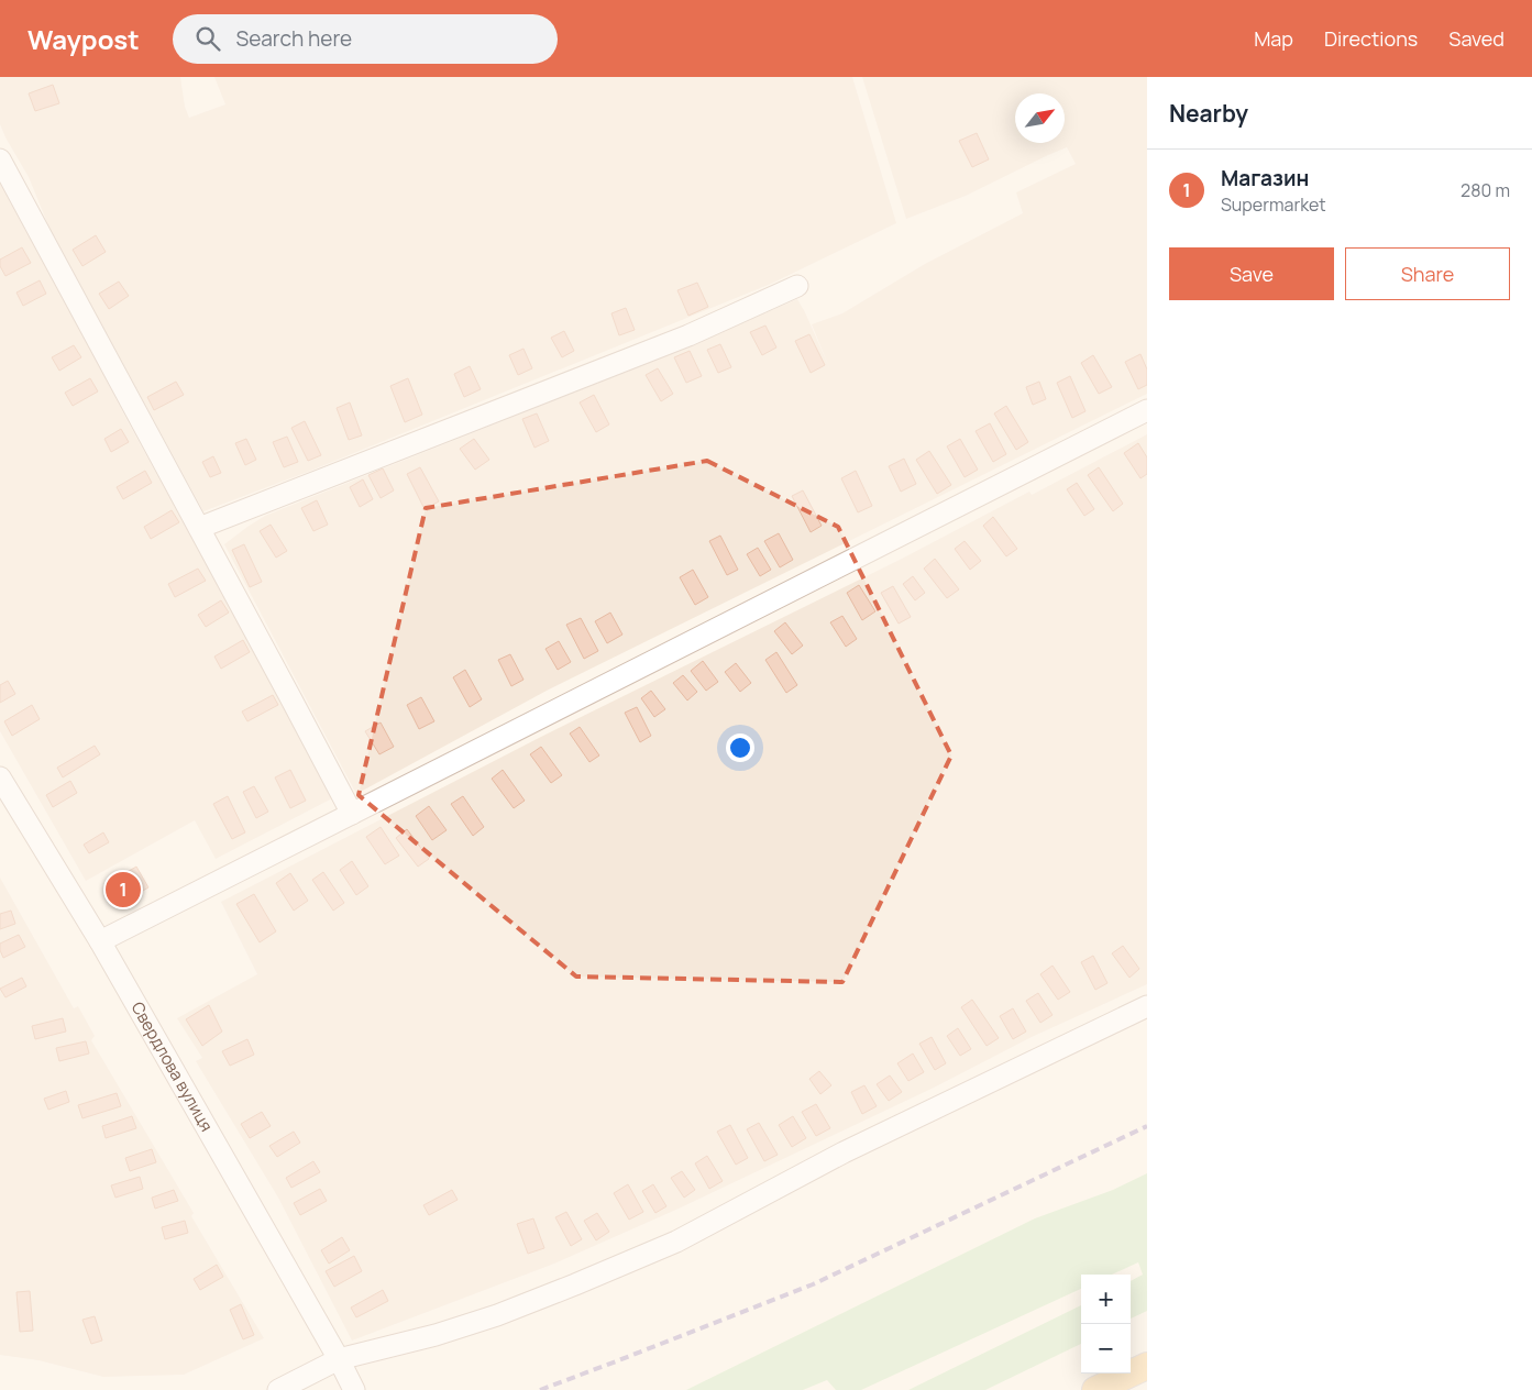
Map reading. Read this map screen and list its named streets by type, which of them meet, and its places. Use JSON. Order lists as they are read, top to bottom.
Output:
{
  "streets": {
    "street": ["Свердлова вулиця"]
  },
  "north": "top right",
  "page": {
    "header": "Waypost",
    "search": "Search here",
    "nav": ["Map", "Directions", "Saved"],
    "heading": "Nearby",
    "list": [
      {
        "mark": "1",
        "name": "Mагазин",
        "note": "Supermarket",
        "value": "280 m"
      }
    ],
    "buttons": ["Save", "Share"],
    "pins": "1",
    "map_buttons": ["+", "−"]
  }
}
